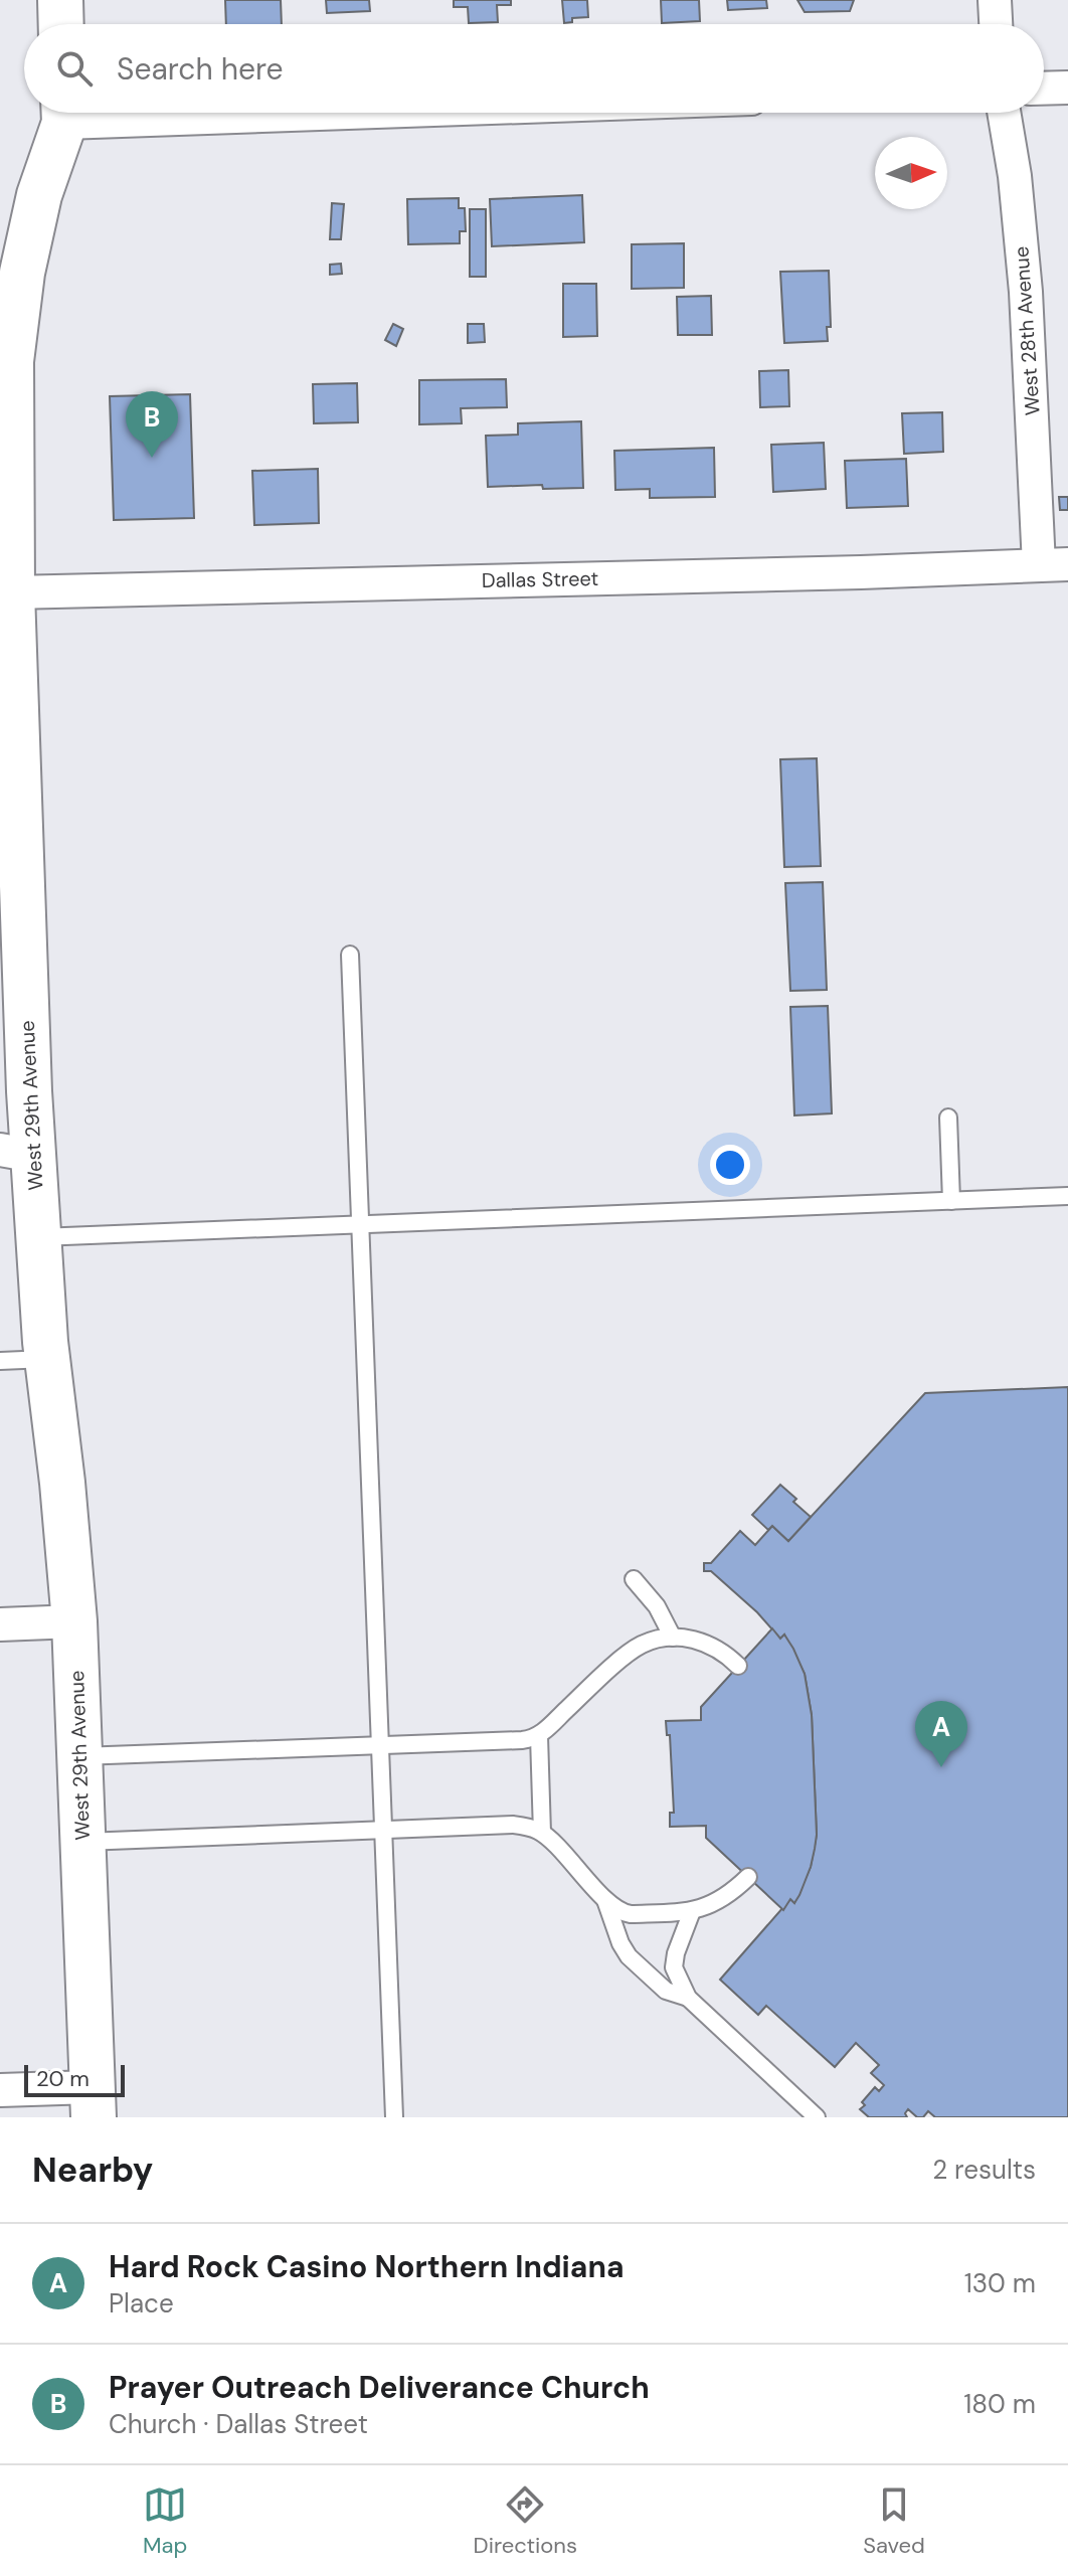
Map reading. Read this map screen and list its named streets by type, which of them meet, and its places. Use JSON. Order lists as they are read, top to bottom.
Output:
{
  "streets": {
    "street": ["West 28th Avenue", "Dallas Street", "West 29th Avenue"]
  },
  "crossings": [
    ["West 28th Avenue", "Dallas Street"],
    ["Dallas Street", "West 29th Avenue"]
  ],
  "scale_bar": "20 m",
  "north": "right",
  "page": {
    "search": "Search here",
    "pins": ["B", "A"],
    "scale": "20 m",
    "heading": ["Nearby", "2 results"],
    "list": [
      {
        "mark": "A",
        "name": "Hard Rock Casino Northern Indiana",
        "note": "Place",
        "value": "130 m"
      },
      {
        "mark": "B",
        "name": "Prayer Outreach Deliverance Church",
        "note": "Church · Dallas Street",
        "value": "180 m"
      }
    ],
    "nav": ["Map", "Directions", "Saved"]
  }
}
